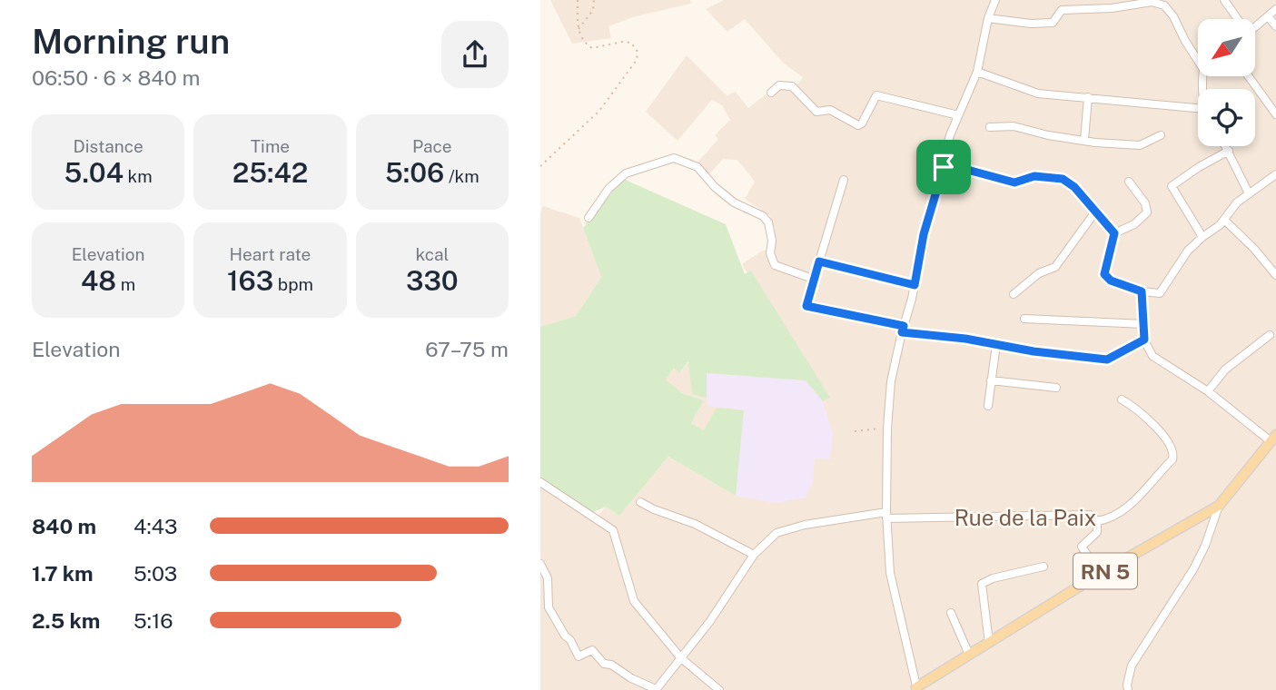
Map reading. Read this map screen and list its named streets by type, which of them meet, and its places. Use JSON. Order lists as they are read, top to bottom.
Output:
{
  "streets": {
    "main road": ["RN 5"],
    "street": ["Rue de la Paix"]
  },
  "north": "bottom left",
  "page": {
    "heading": ["Morning run", "06:50 · 6 × 840 m"],
    "stats": [
      ["Distance", "5.04 km"],
      ["Time", "25:42"],
      ["Pace", "5:06 /km"],
      ["Elevation", "48 m"],
      ["Heart rate", "163 bpm"],
      ["kcal", "330"]
    ],
    "chart": ["Elevation", "67–75 m"],
    "list": [
      {
        "name": "840 m",
        "note": "4:43"
      },
      {
        "name": "1.7 km",
        "note": "5:03"
      },
      {
        "name": "2.5 km",
        "note": "5:16"
      }
    ]
  }
}
